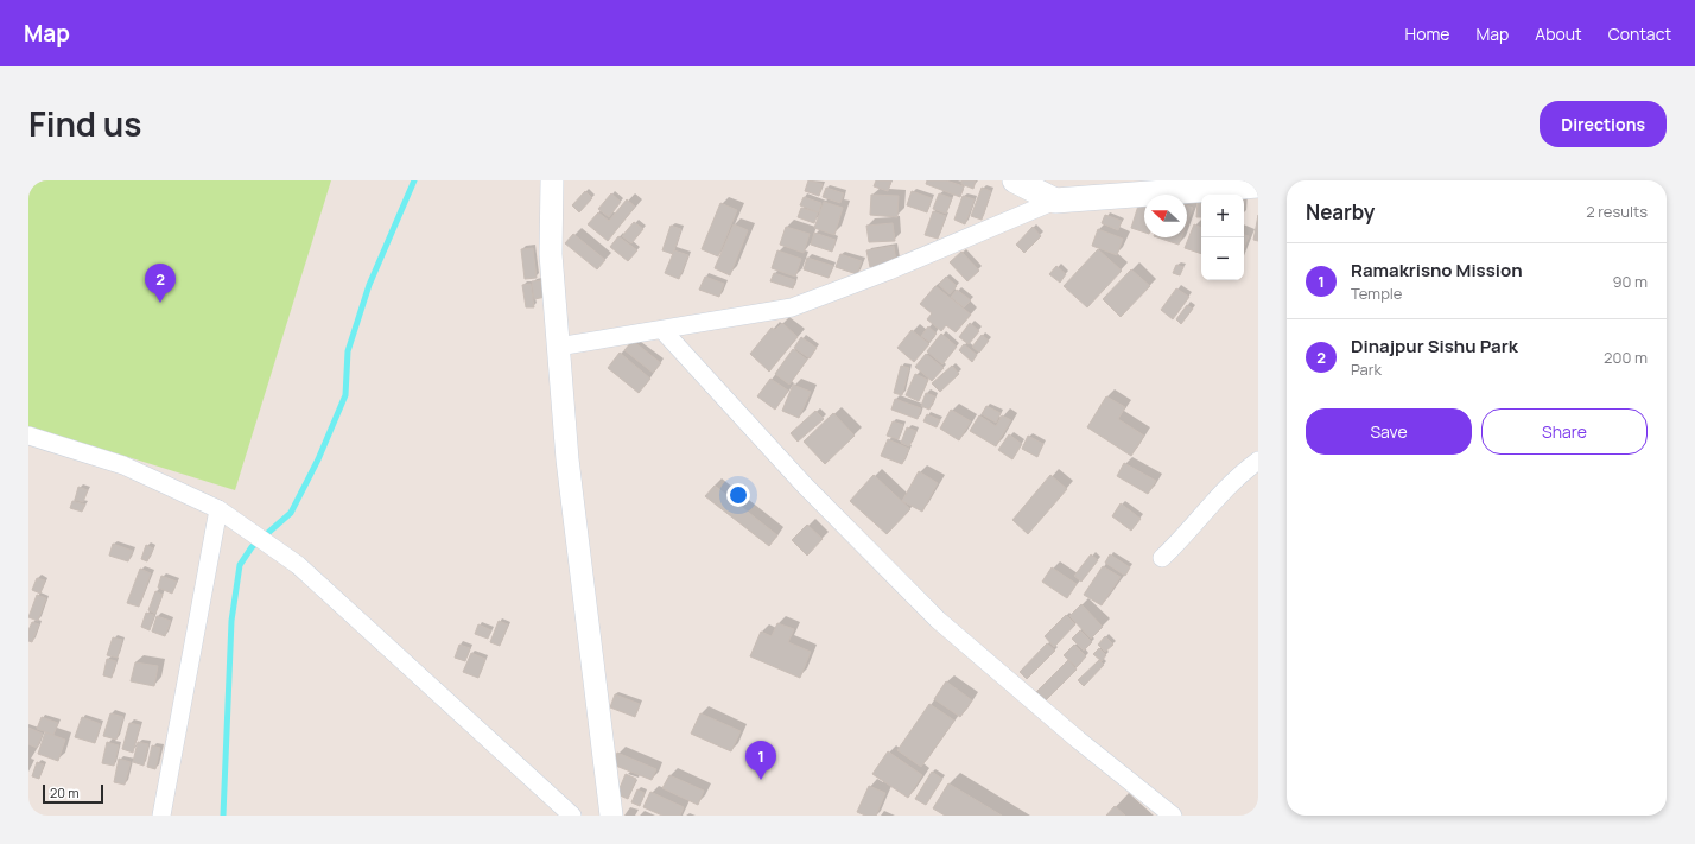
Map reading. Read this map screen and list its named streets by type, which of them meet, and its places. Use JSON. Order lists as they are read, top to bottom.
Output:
{
  "scale_bar": "20 m",
  "north": "left",
  "page": {
    "header": "Map",
    "nav": [
      "Home",
      "Map",
      "About",
      "Contact"
    ],
    "title": "Find us",
    "buttons": [
      "Directions",
      ["Save", "Share"]
    ],
    "heading": ["Nearby", "2 results"],
    "map_buttons": ["+", "−"],
    "list": [
      {
        "mark": "1",
        "name": "Ramakrisno Mission",
        "note": "Temple",
        "value": "90 m"
      },
      {
        "mark": "2",
        "name": "Dinajpur Sishu Park",
        "note": "Park",
        "value": "200 m"
      }
    ],
    "pins": ["2", "1"],
    "scale": "20 m"
  }
}
